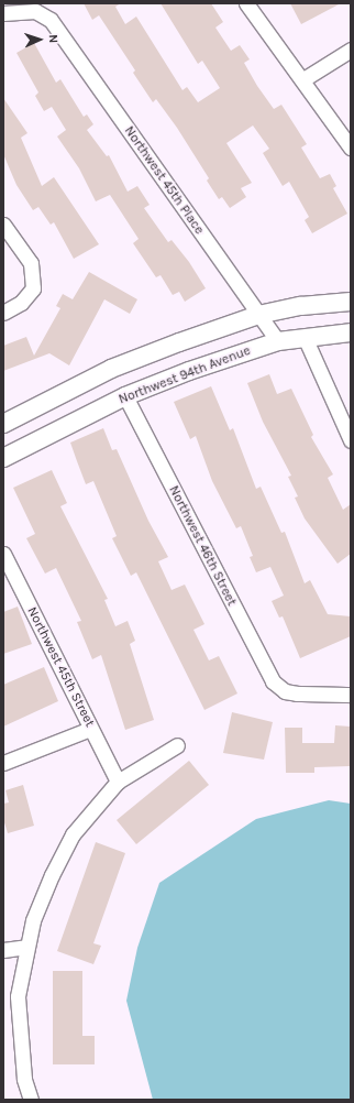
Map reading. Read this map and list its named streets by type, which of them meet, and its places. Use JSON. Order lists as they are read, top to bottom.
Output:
{
  "streets": {
    "street": [
      "Northwest 45th Place",
      "Northwest 94th Avenue",
      "Northwest 46th Street",
      "Northwest 45th Street"
    ]
  },
  "crossings": [
    ["Northwest 45th Place", "Northwest 94th Avenue"],
    ["Northwest 94th Avenue", "Northwest 46th Street"]
  ],
  "north": "right"
}
